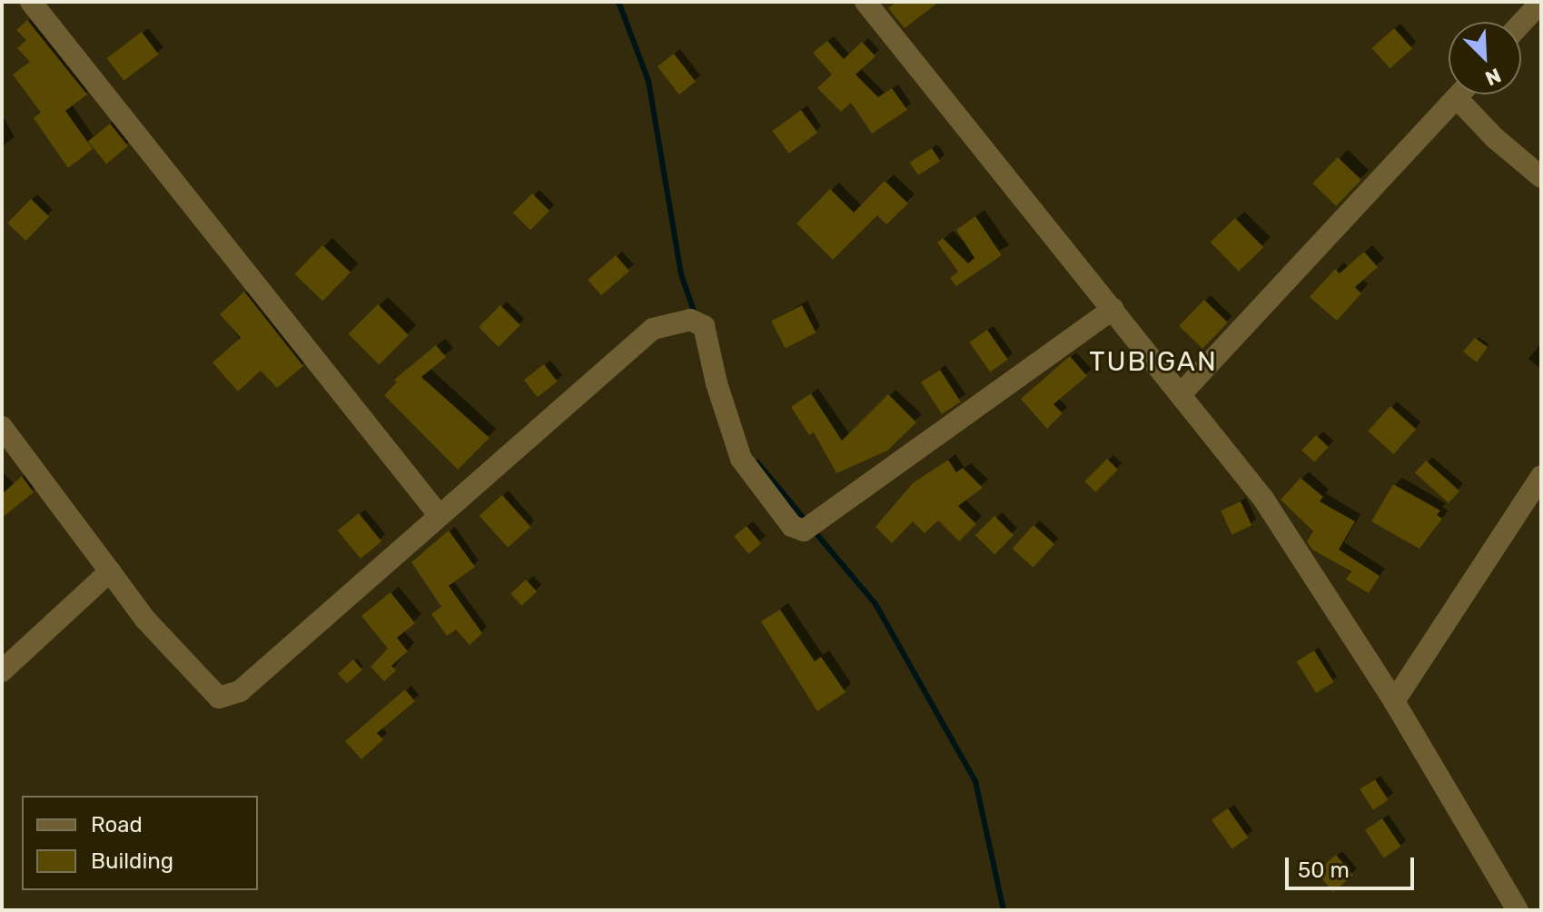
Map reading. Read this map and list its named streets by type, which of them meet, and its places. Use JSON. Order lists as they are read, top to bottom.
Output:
{
  "districts": ["TUBIGAN"],
  "legend": ["Road", "Building"],
  "scale_bar": "50 m",
  "north": "bottom right"
}
